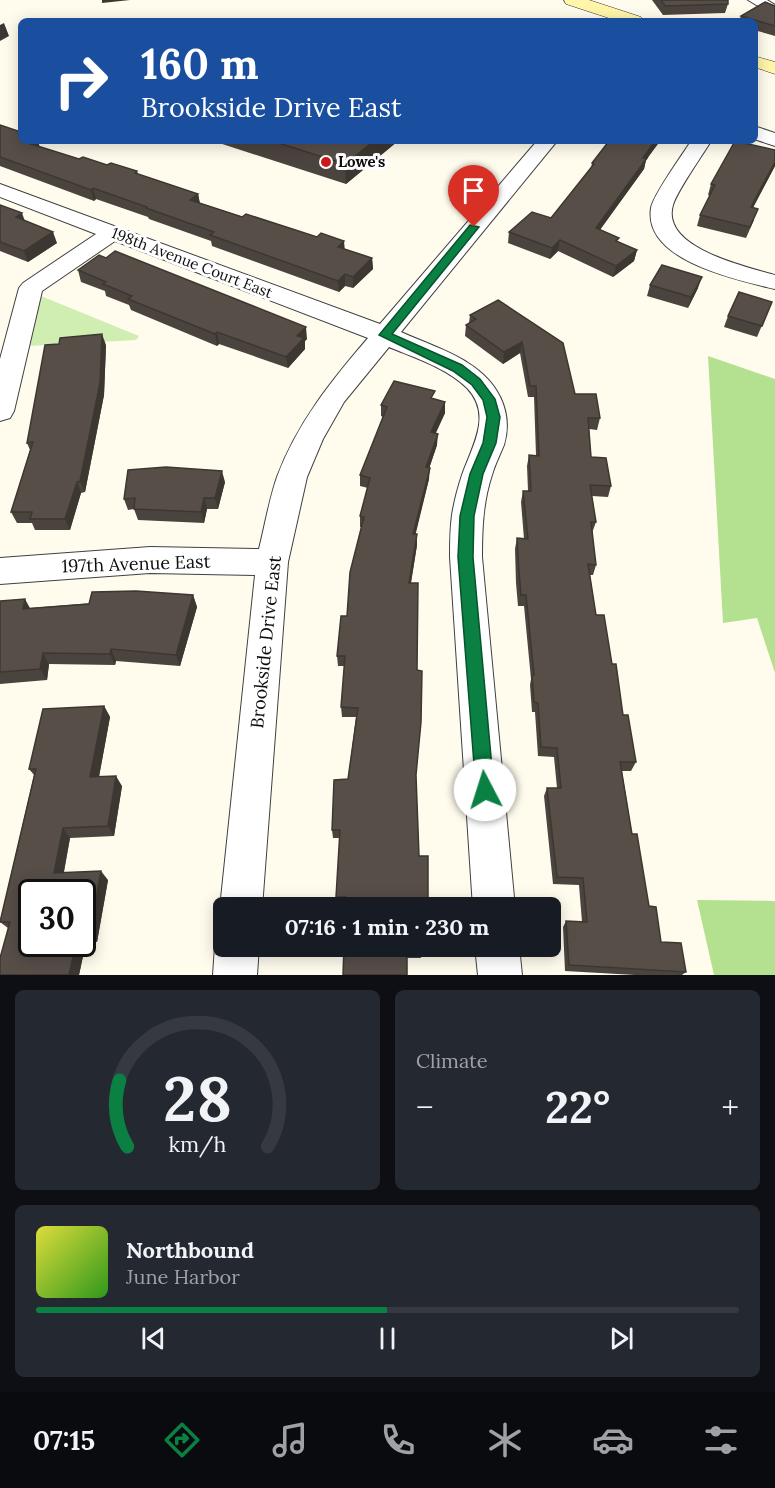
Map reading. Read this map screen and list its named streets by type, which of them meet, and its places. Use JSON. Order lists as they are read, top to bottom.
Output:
{
  "streets": {
    "street": ["198th Avenue Court East", "197th Avenue East", "Brookside Drive East"]
  },
  "crossings": [
    ["198th Avenue Court East", "Brookside Drive East"],
    ["197th Avenue East", "Brookside Drive East"]
  ],
  "places": ["Lowe's"],
  "page": {
    "turn": ["160 m", "Brookside Drive East"],
    "limit": "30",
    "trip": "07:16 · 1 min · 230 m",
    "tile": "Climate",
    "heat": ["−", "22°", "+"],
    "song": ["Northbound", "June Harbor"],
    "tabs": "07:15",
    "gauge": ["28", "km/h"]
  }
}
